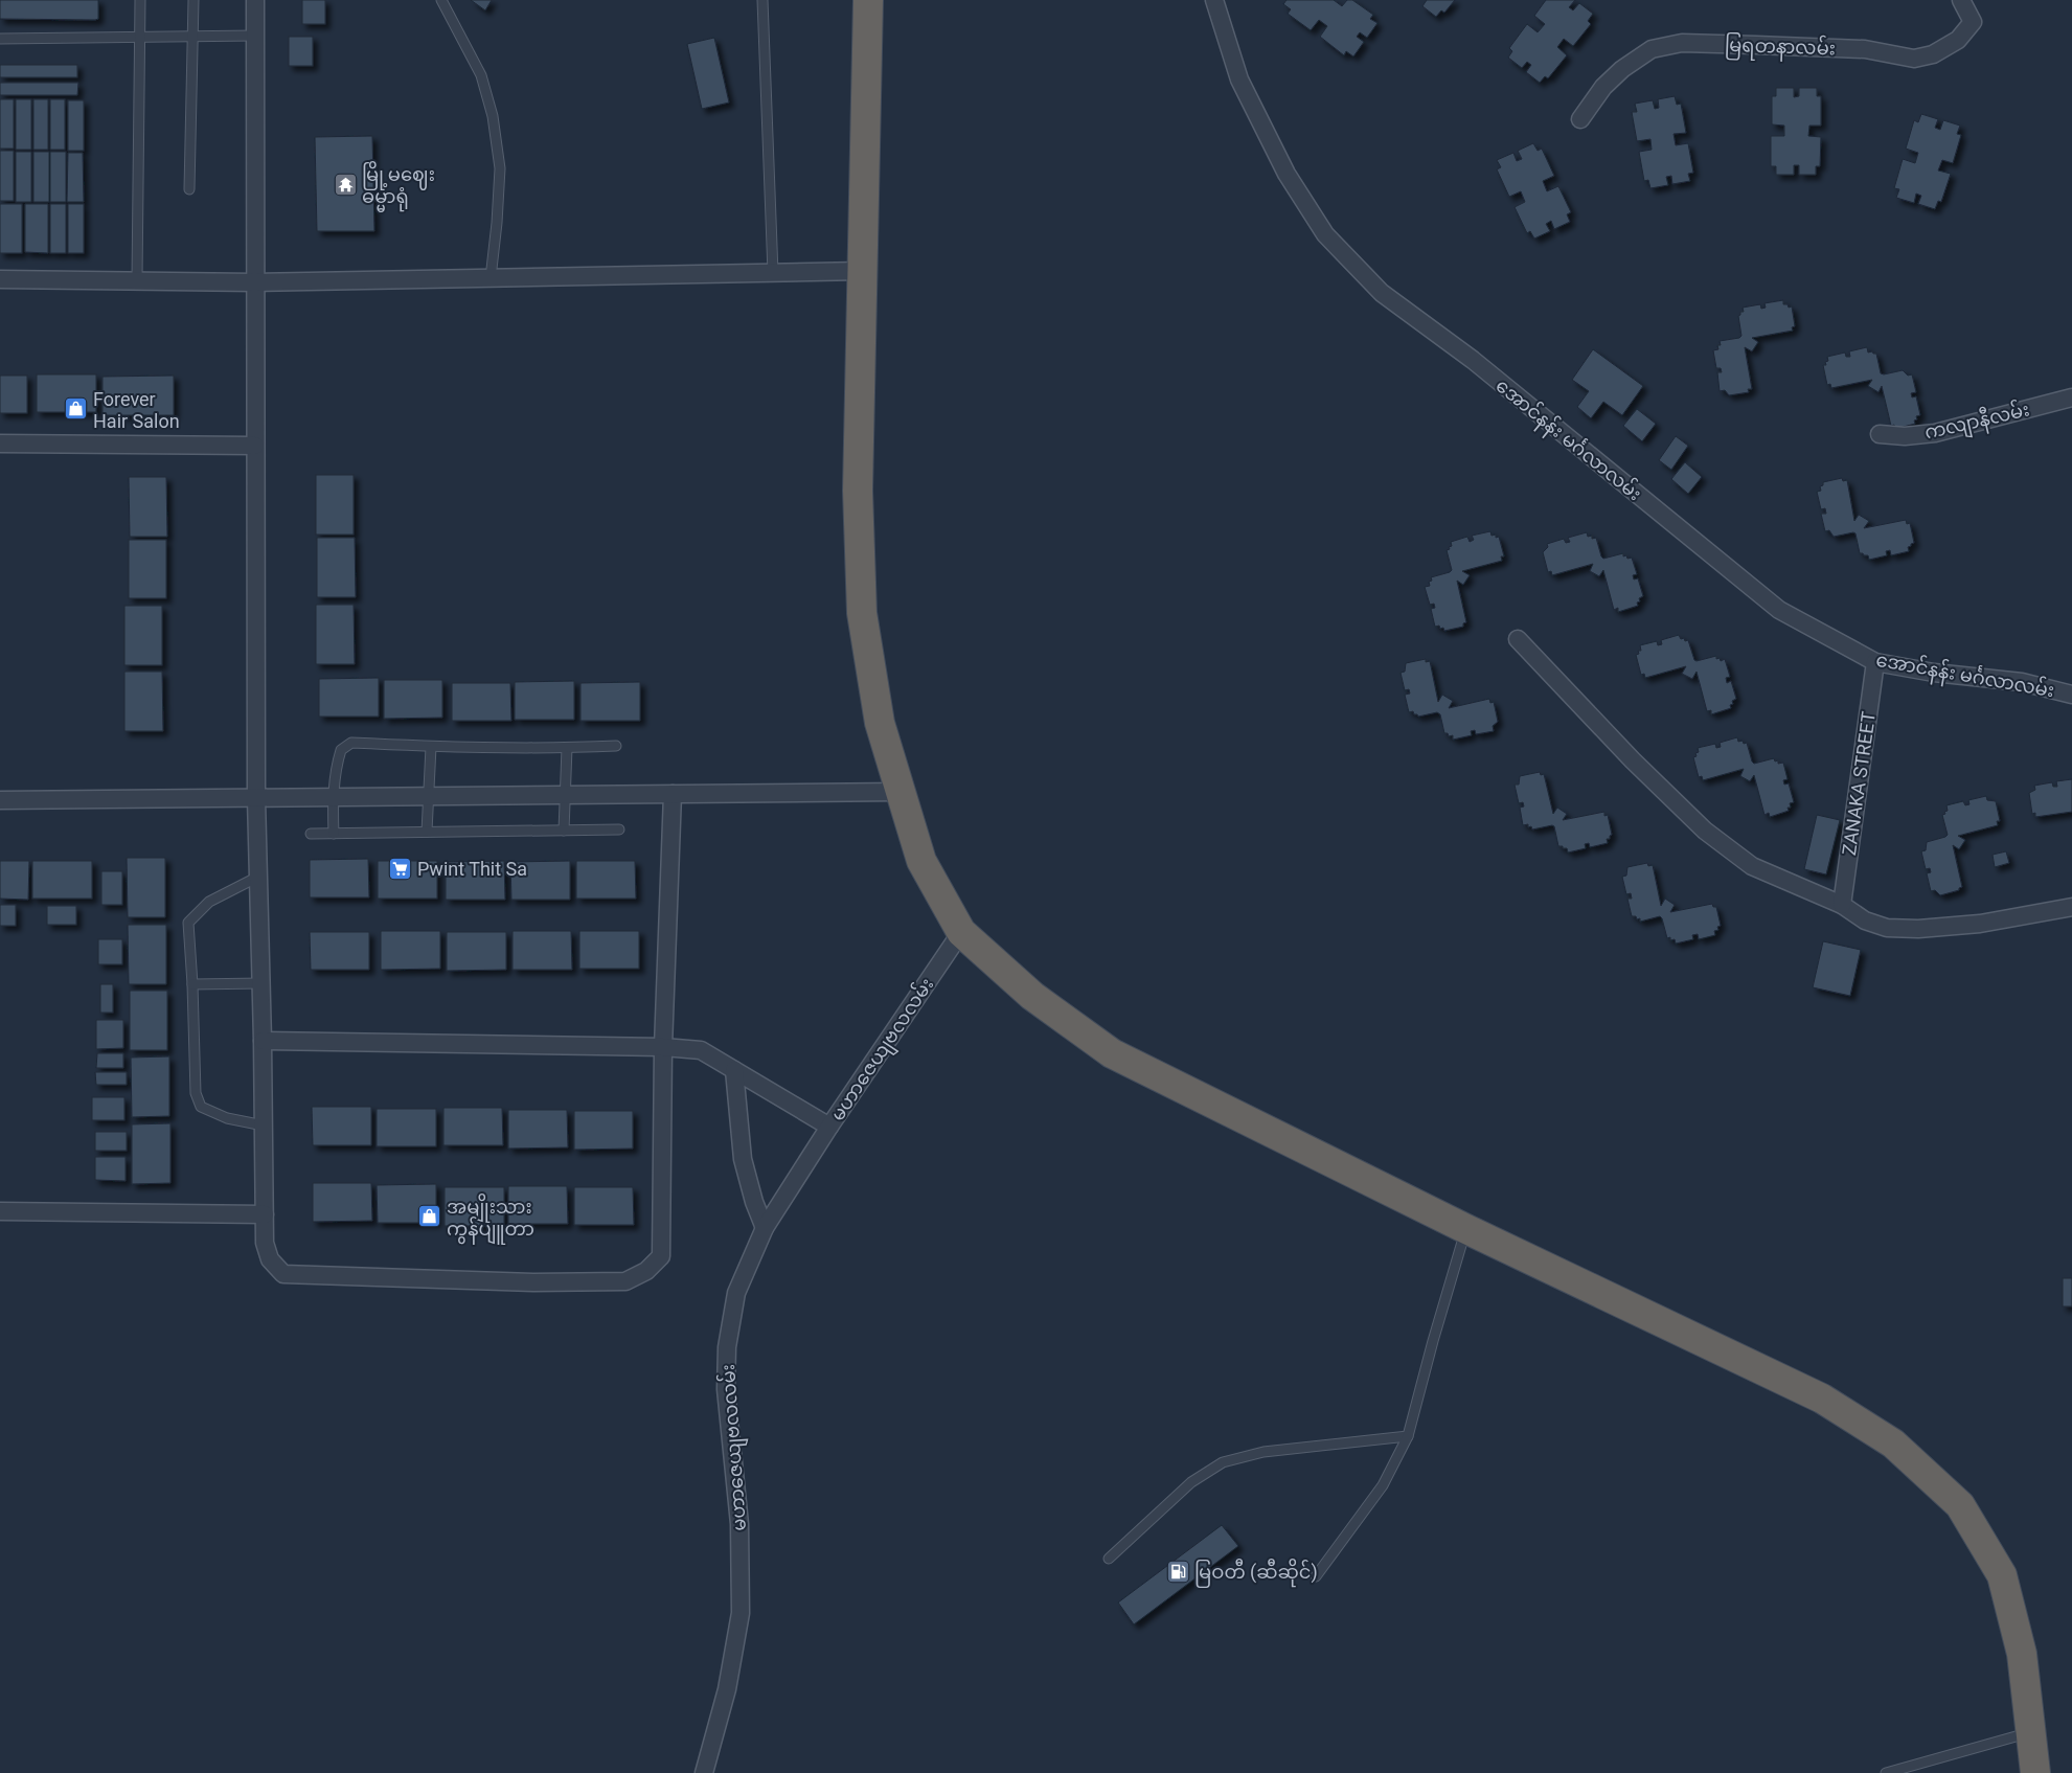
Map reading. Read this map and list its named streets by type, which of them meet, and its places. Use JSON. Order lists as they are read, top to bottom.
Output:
{
  "streets": {
    "street": [
      "မြရတနာလမ်း",
      "ကလျာနီလမ်း",
      "အောင်နန်း မင်္ဂလာလမ်း",
      "ZANAKA STREET",
      "မဟာဇေယျဗလလမ်း"
    ]
  },
  "crossings": [
    ["အောင်နန်း မင်္ဂလာလမ်း", "ZANAKA STREET"]
  ],
  "places": {
    "temple": ["မြို့မဈေး ဓမ္မာရုံ"],
    "shop": ["Forever Hair Salon", "အမျိုးသား ကွန်ပျူတာ"],
    "supermarket": ["Pwint Thit Sa"],
    "fuel station": ["မြဝတီ (ဆီဆိုင်)"]
  }
}
